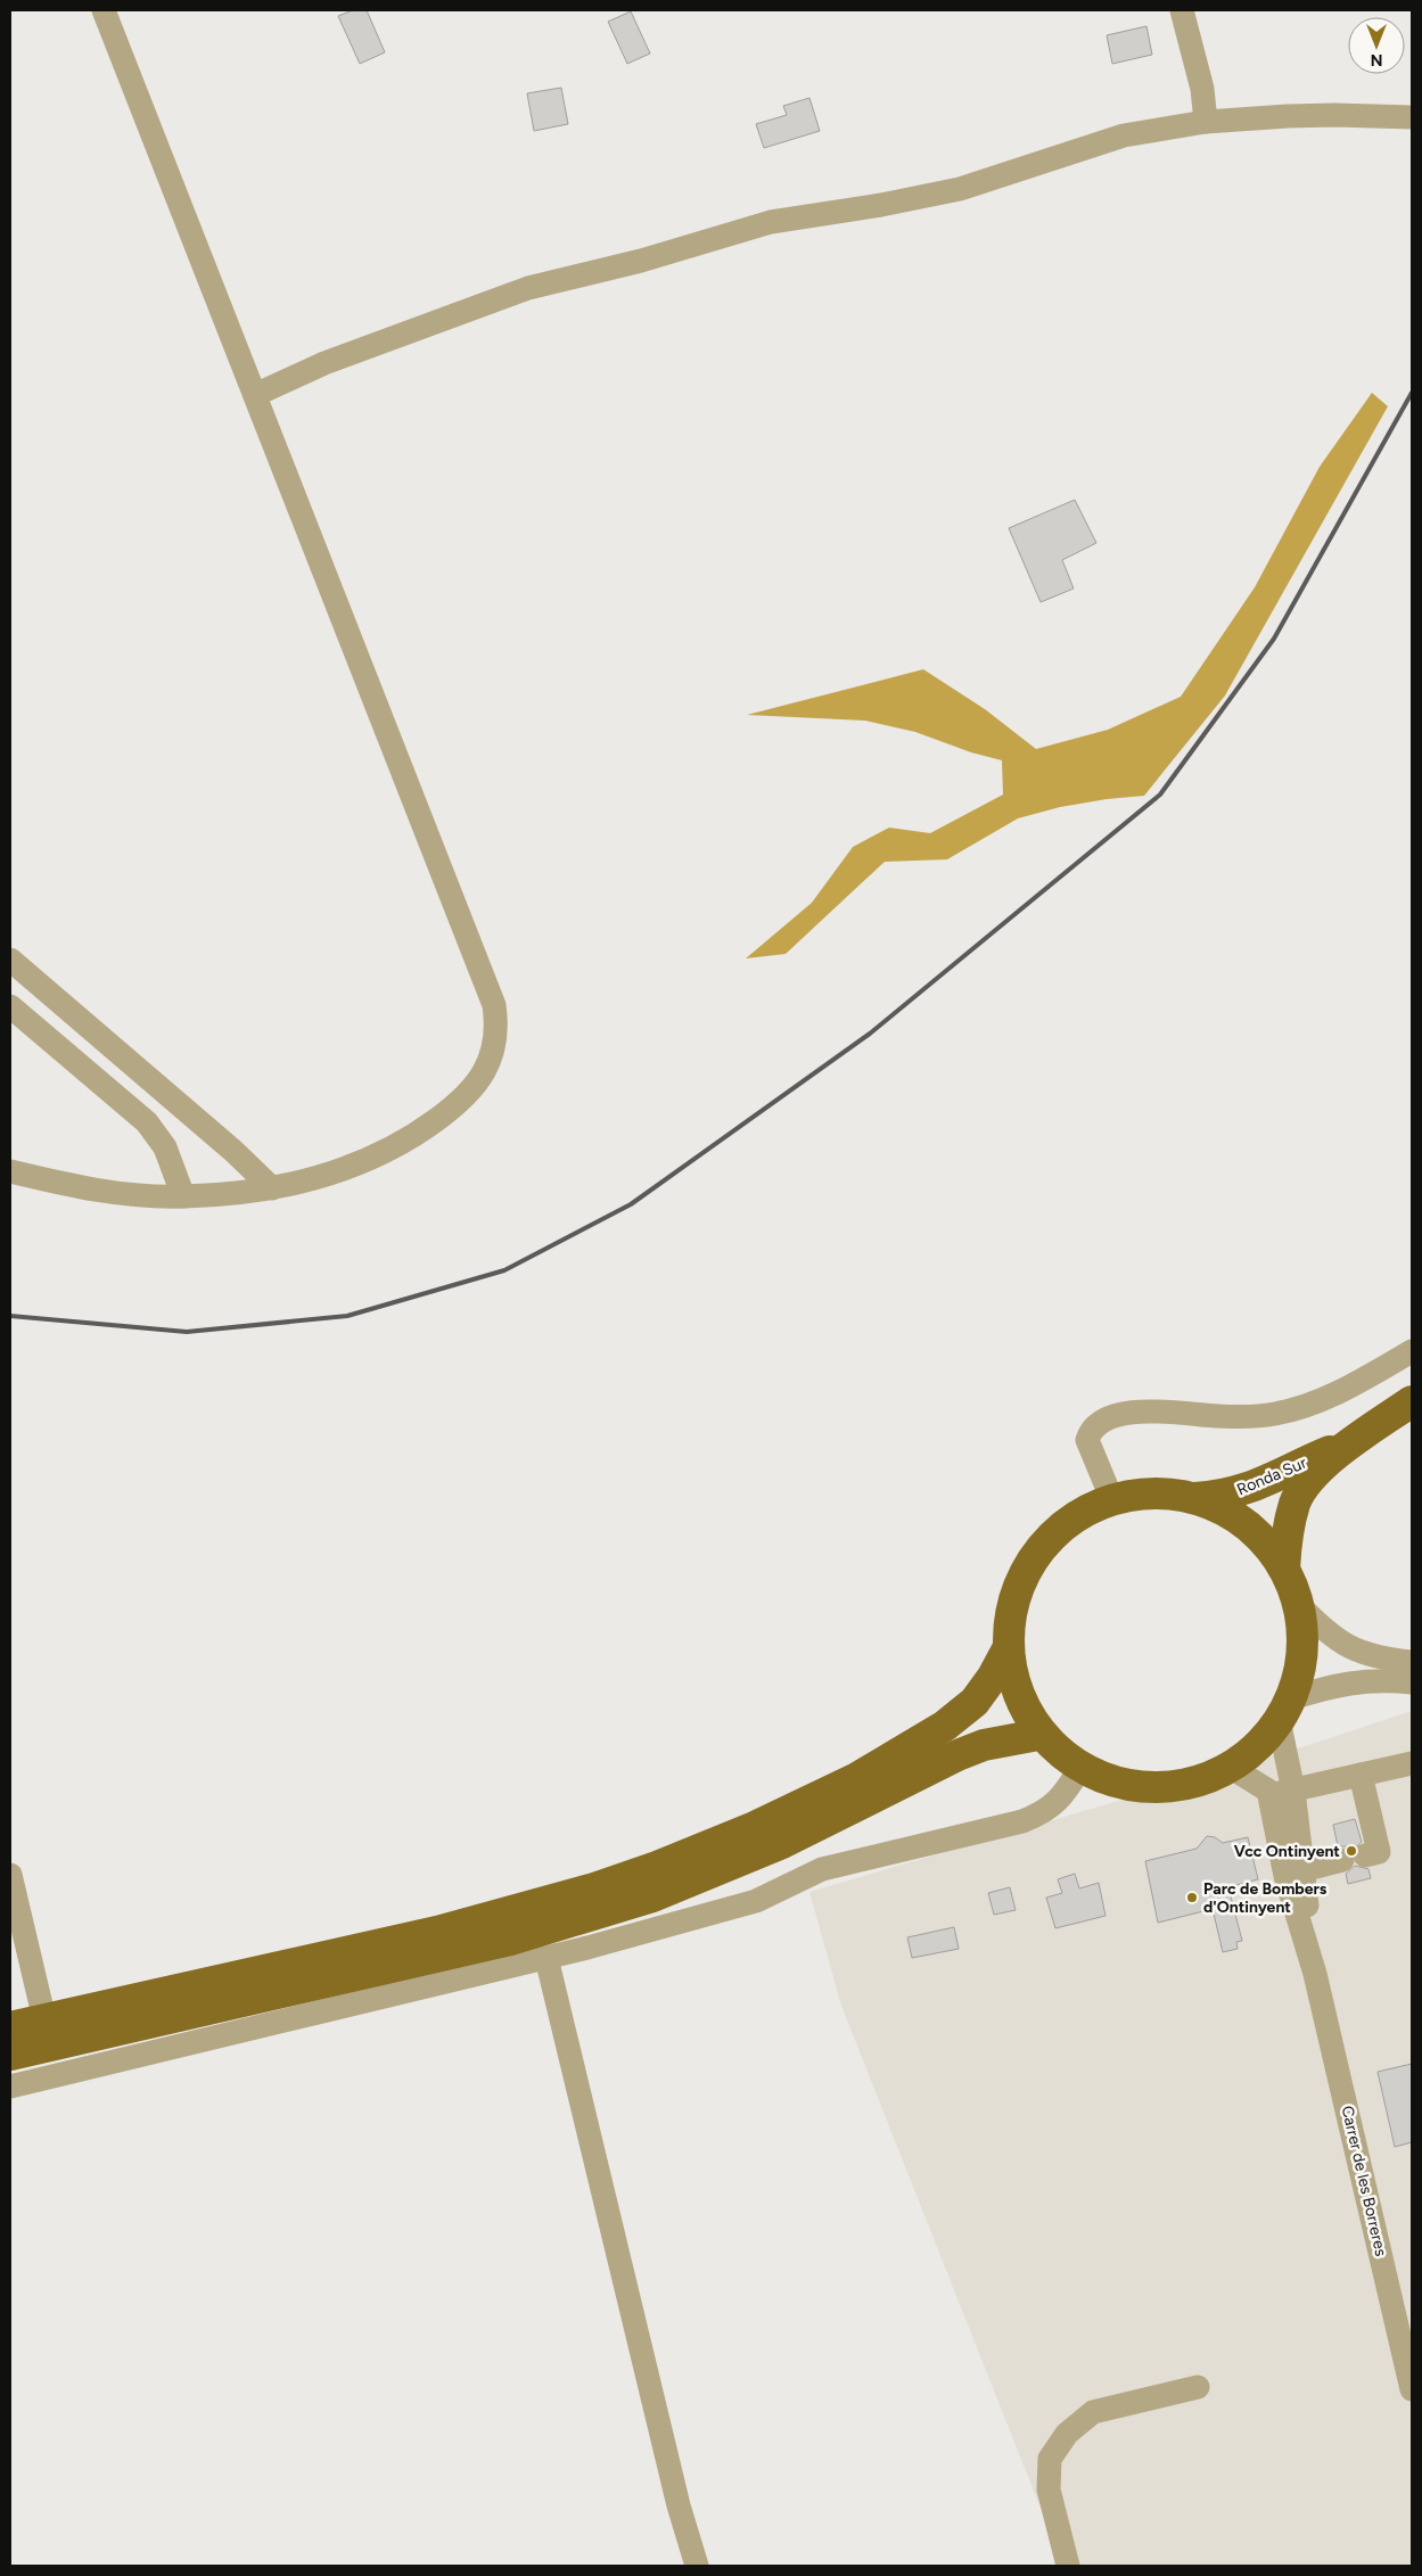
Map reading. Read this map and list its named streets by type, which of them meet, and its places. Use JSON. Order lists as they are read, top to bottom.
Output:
{
  "streets": {
    "main road": ["Ronda Sur"],
    "street": ["Carrer de les Borreres"]
  },
  "places": ["Vcc Ontinyent", "Parc de Bombers d'Ontinyent"],
  "north": "bottom"
}
